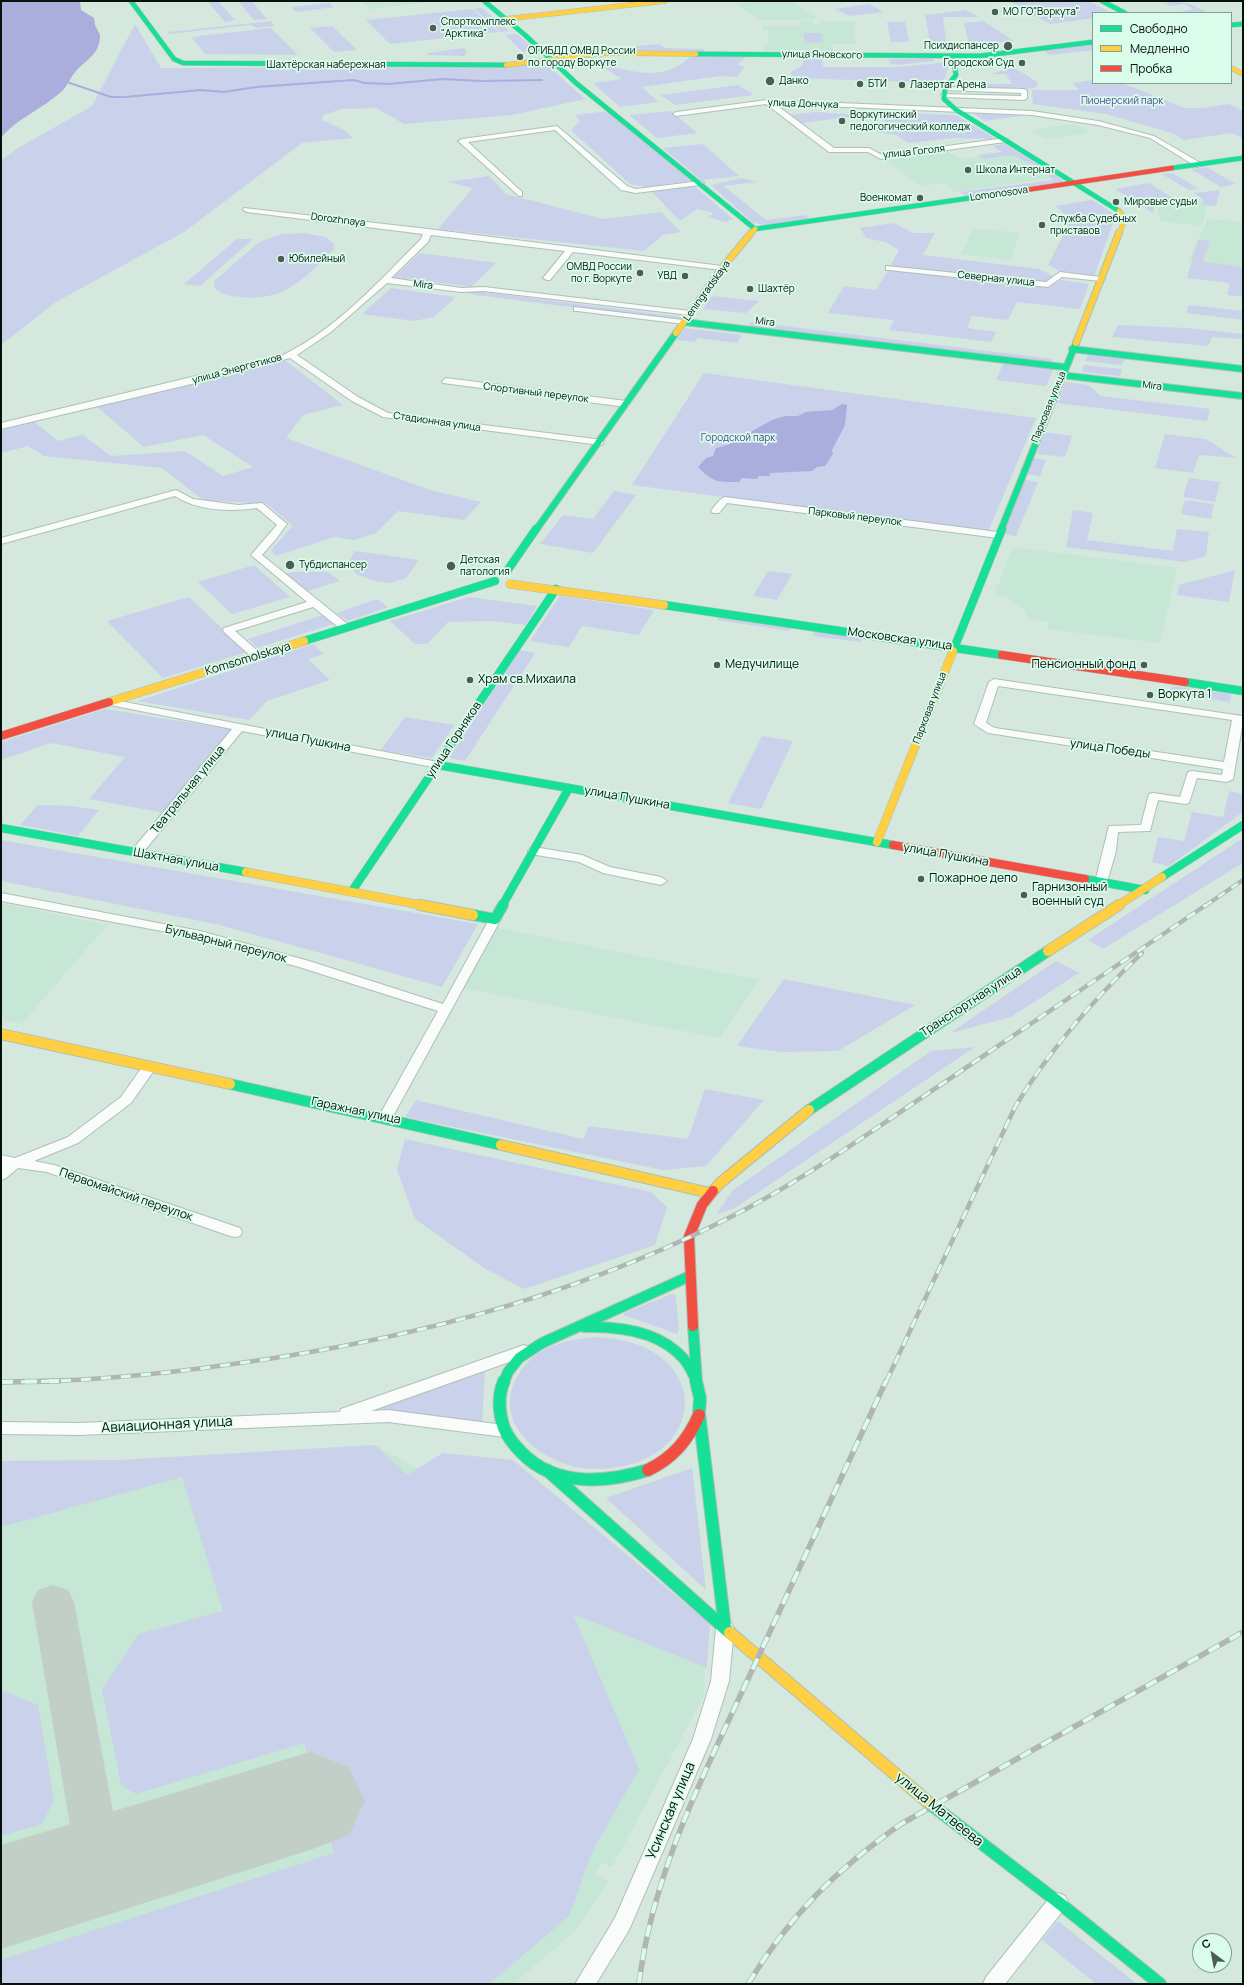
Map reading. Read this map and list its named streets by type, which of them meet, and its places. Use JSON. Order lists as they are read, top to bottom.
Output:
{
  "streets": {
    "street": [
      "улица Яновского",
      "Шахтёрская набережная",
      "улица Дончука",
      "улица Гоголя",
      "Lomonosova",
      "Dorozhnaya",
      "Северная улица",
      "Mira",
      "Leningradskaya",
      "улица Энергетиков",
      "Спортивный переулок",
      "Парковая улица",
      "Стадионная улица",
      "Парковый переулок",
      "Московская улица",
      "Komsomolskaya",
      "улица Пушкина",
      "улица Горняков",
      "улица Победы",
      "Театральная улица",
      "Шахтная улица",
      "Бульварный переулок",
      "Транспортная улица",
      "Гаражная улица",
      "Первомайский переулок",
      "Авиационная улица",
      "улица Матвеева",
      "Усинская улица"
    ]
  },
  "crossings": [
    ["улица Яновского", "Шахтёрская набережная"],
    ["улица Дончука", "улица Гоголя"],
    ["улица Дончука", "Lomonosova"],
    ["улица Дончука", "Парковая улица"],
    ["улица Гоголя", "Парковая улица"],
    ["Lomonosova", "Leningradskaya"],
    ["Lomonosova", "Парковая улица"],
    ["Dorozhnaya", "Leningradskaya"],
    ["Dorozhnaya", "улица Энергетиков"],
    ["Северная улица", "Парковая улица"],
    ["Mira", "Leningradskaya"],
    ["Mira", "улица Энергетиков"],
    ["Mira", "Парковая улица"],
    ["Leningradskaya", "Спортивный переулок"],
    ["Leningradskaya", "Стадионная улица"],
    ["Leningradskaya", "Московская улица"],
    ["улица Энергетиков", "Стадионная улица"],
    ["Парковая улица", "Парковый переулок"],
    ["Парковая улица", "Московская улица"],
    ["Парковая улица", "улица Пушкина"],
    ["Московская улица", "Komsomolskaya"],
    ["Московская улица", "улица Горняков"],
    ["Komsomolskaya", "улица Пушкина"],
    ["улица Пушкина", "улица Горняков"],
    ["улица Пушкина", "Театральная улица"],
    ["улица Пушкина", "Транспортная улица"],
    ["улица Горняков", "Шахтная улица"],
    ["Театральная улица", "Шахтная улица"],
    ["Транспортная улица", "Гаражная улица"],
    ["улица Матвеева", "Усинская улица"]
  ],
  "parks": ["Пионерский парк", "Городской парк"],
  "places": [
    "МО ГО\"Воркута\"",
    "Спорткомплекс \"Арктика\"",
    "Психдиспансер",
    "ОГИБДД ОМВД России по городу Воркуте",
    "Городской Суд",
    "Данко",
    "БТИ",
    "Лазертаг Арена",
    "Воркутинский педогогический колледж",
    "Школа Интернат",
    "Военкомат",
    "Мировые судьи",
    "Служба Судебных приставов",
    "Юбилейный",
    "ОМВД России по г. Воркуте",
    "УВД",
    "Шахтёр",
    "Тубдиспансер",
    "Детская патология",
    "Медучилище",
    "Пенсионный фонд",
    "Храм св.Михаила",
    "Воркута 1",
    "Пожарное депо",
    "Гарнизонный военный суд"
  ],
  "legend": ["Свободно", "Медленно", "Пробка"],
  "north": "top left"
}
